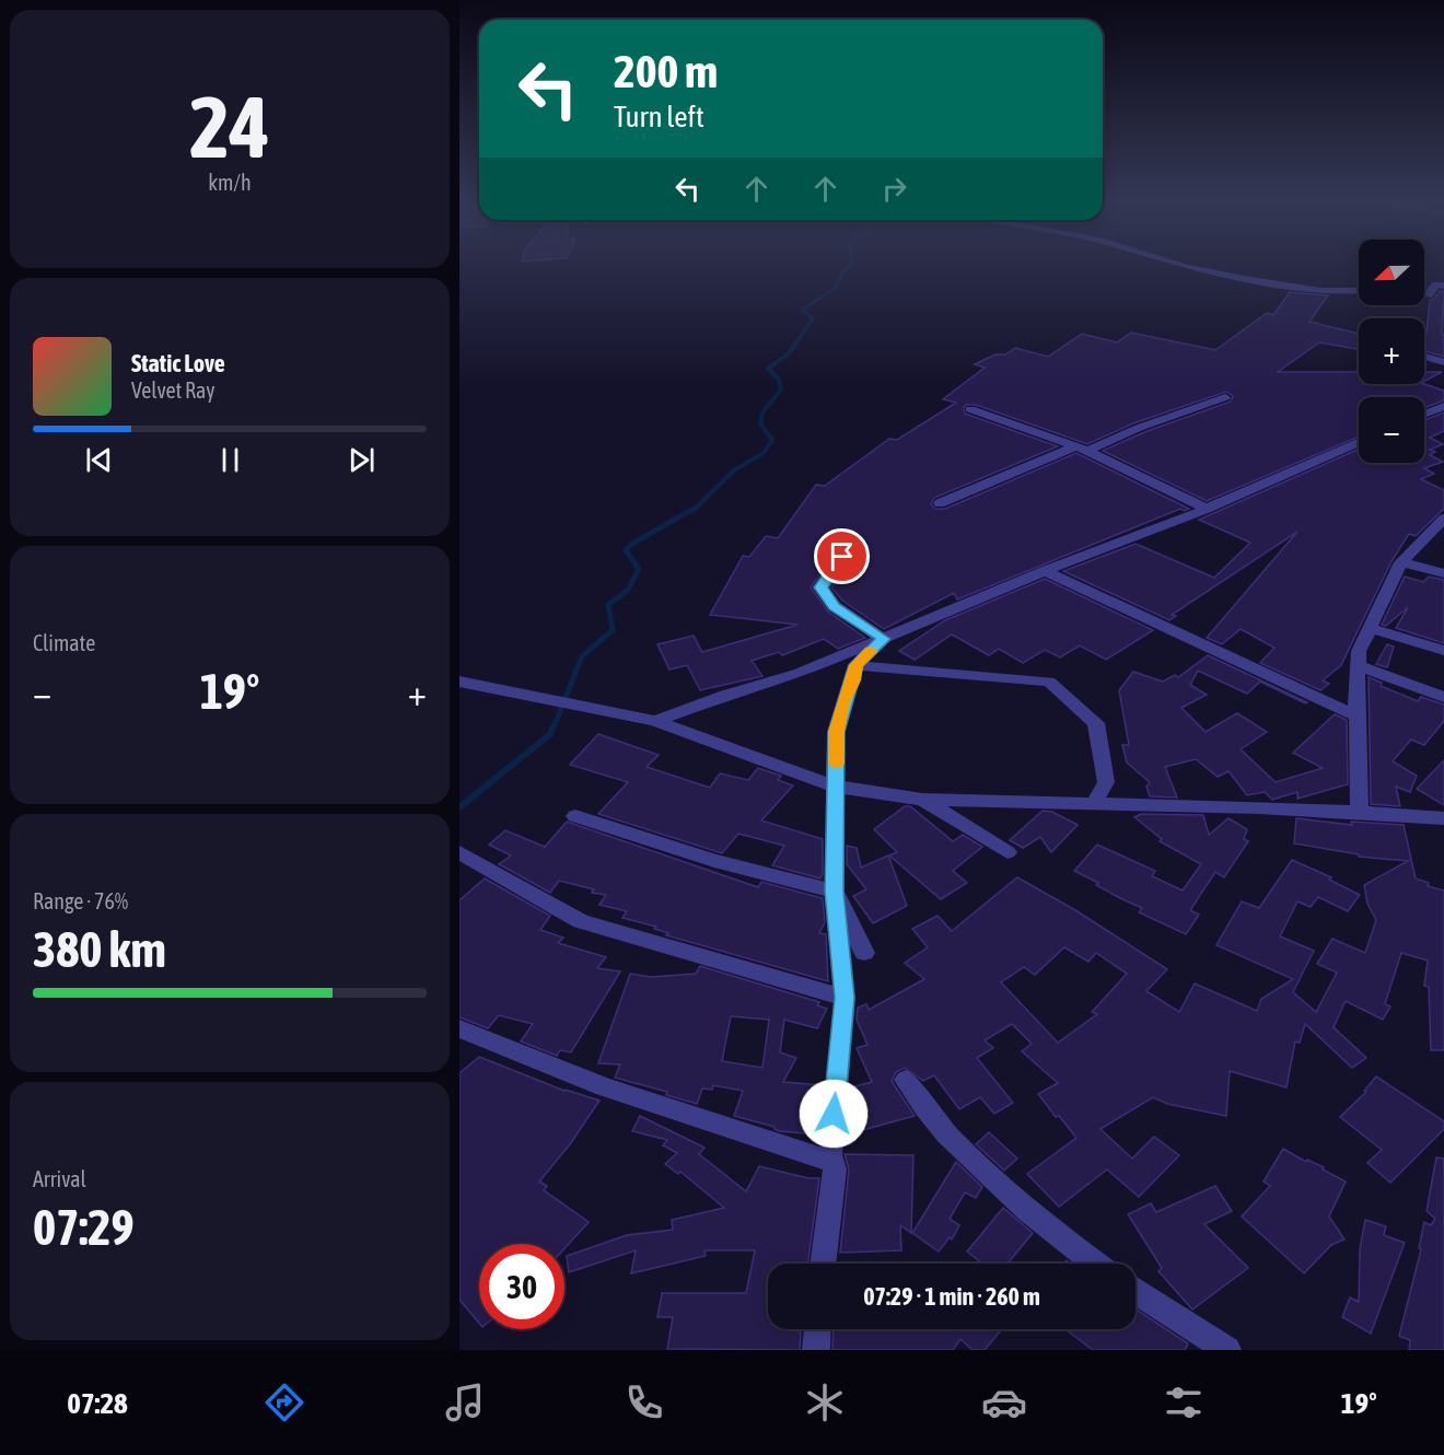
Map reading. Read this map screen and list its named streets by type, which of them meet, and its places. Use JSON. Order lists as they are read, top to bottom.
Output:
{
  "north": "left",
  "page": {
    "tile": [
      ["24", "km/h"],
      "Climate",
      ["Range · 76%", "380 km"],
      ["Arrival", "07:29"]
    ],
    "turn": ["200 m", "Turn left"],
    "map_buttons": ["+", "−"],
    "song": ["Static Love", "Velvet Ray"],
    "heat": ["−", "19°", "+"],
    "limit": "30",
    "trip": "07:29 · 1 min · 260 m",
    "tabs": ["07:28", "19°"]
  }
}
